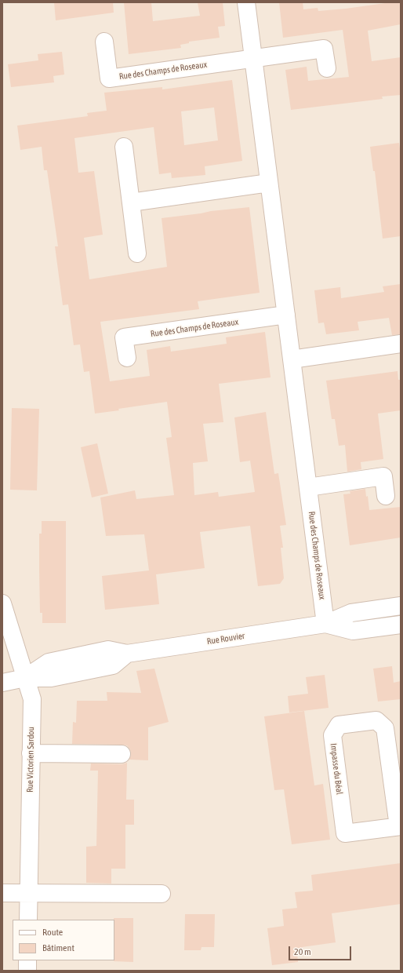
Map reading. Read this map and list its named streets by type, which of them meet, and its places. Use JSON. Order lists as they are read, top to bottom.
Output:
{
  "streets": {
    "street": [
      "Rue des Champs de Roseaux",
      "Rue Rouvier",
      "Rue Victorien Sardou",
      "Impasse du Béal"
    ]
  },
  "crossings": [
    ["Rue des Champs de Roseaux", "Rue Rouvier"],
    ["Rue Rouvier", "Rue Victorien Sardou"]
  ],
  "legend": ["Route", "Bâtiment"],
  "scale_bar": "20 m"
}
